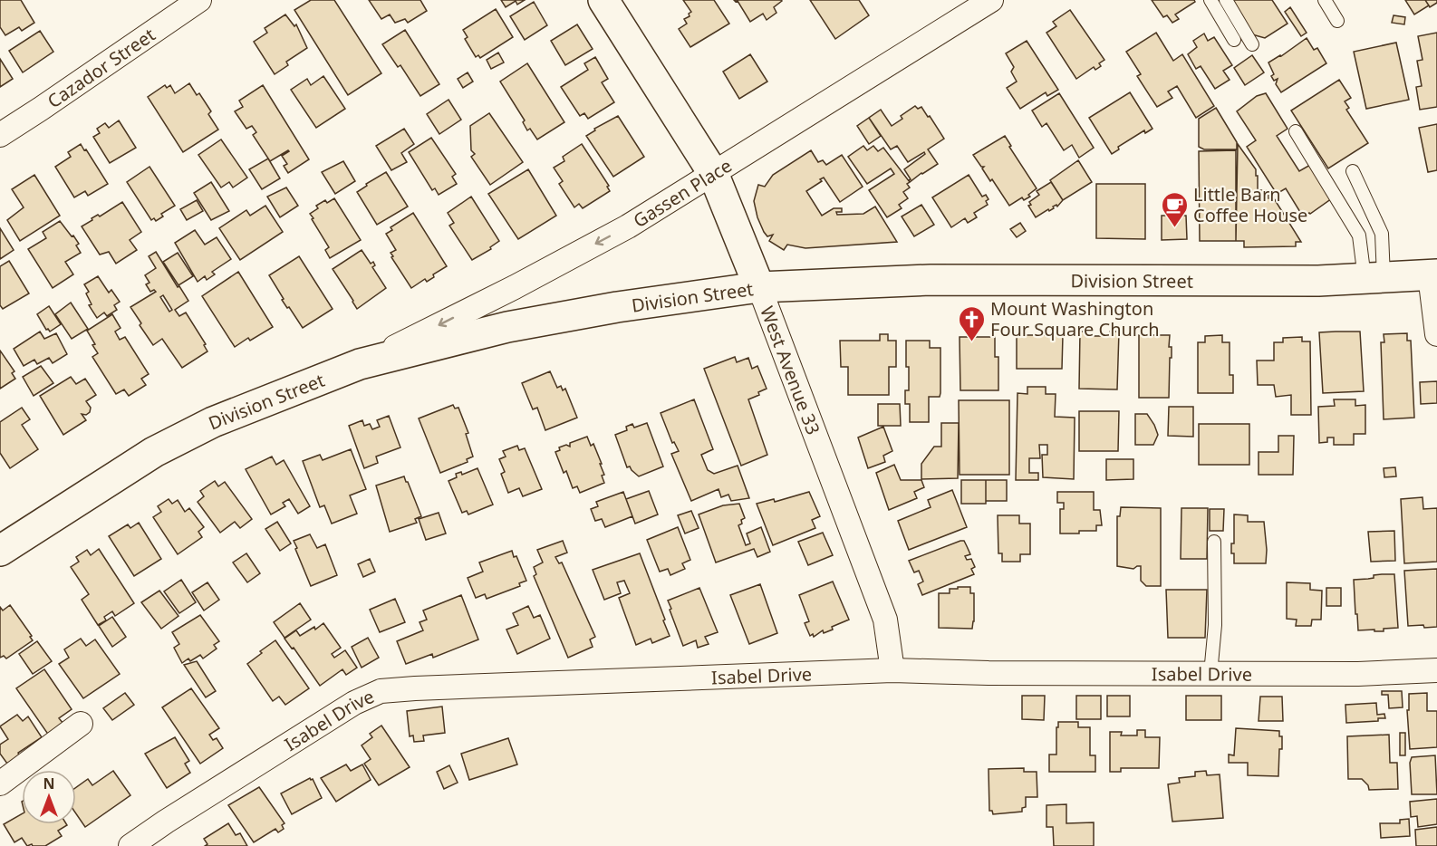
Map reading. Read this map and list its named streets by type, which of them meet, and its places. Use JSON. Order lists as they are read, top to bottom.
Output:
{
  "streets": {
    "street": [
      "Cazador Street",
      "Gassen Place",
      "Division Street",
      "West Avenue 33",
      "Isabel Drive"
    ]
  },
  "crossings": [
    ["Gassen Place", "Division Street"],
    ["Gassen Place", "West Avenue 33"],
    ["Division Street", "West Avenue 33"],
    ["West Avenue 33", "Isabel Drive"]
  ],
  "one_way": ["Gassen Place"],
  "places": {
    "cafe": ["Little Barn Coffee House"],
    "church": ["Mount Washington Four Square Church"]
  },
  "north": "top"
}
